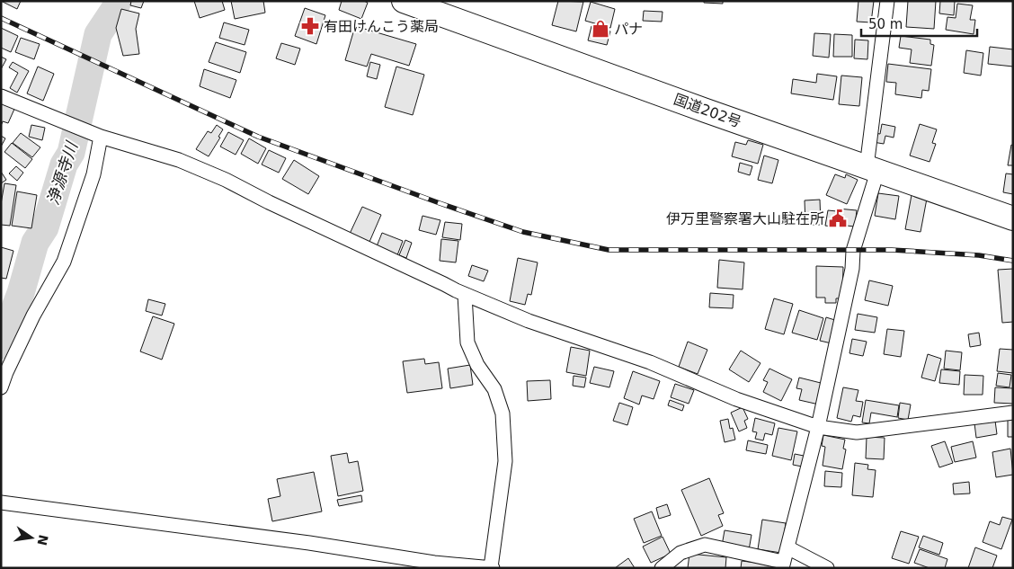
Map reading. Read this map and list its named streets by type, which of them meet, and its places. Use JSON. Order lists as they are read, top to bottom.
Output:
{
  "streets": {
    "highway": ["国道202号"]
  },
  "water": ["浄源寺川"],
  "places": {
    "pharmacy": ["有田けんこう薬局"],
    "shop": ["パナ"],
    "public building": ["伊万里警察署大山駐在所"]
  },
  "scale_bar": "50 m",
  "north": "right"
}
